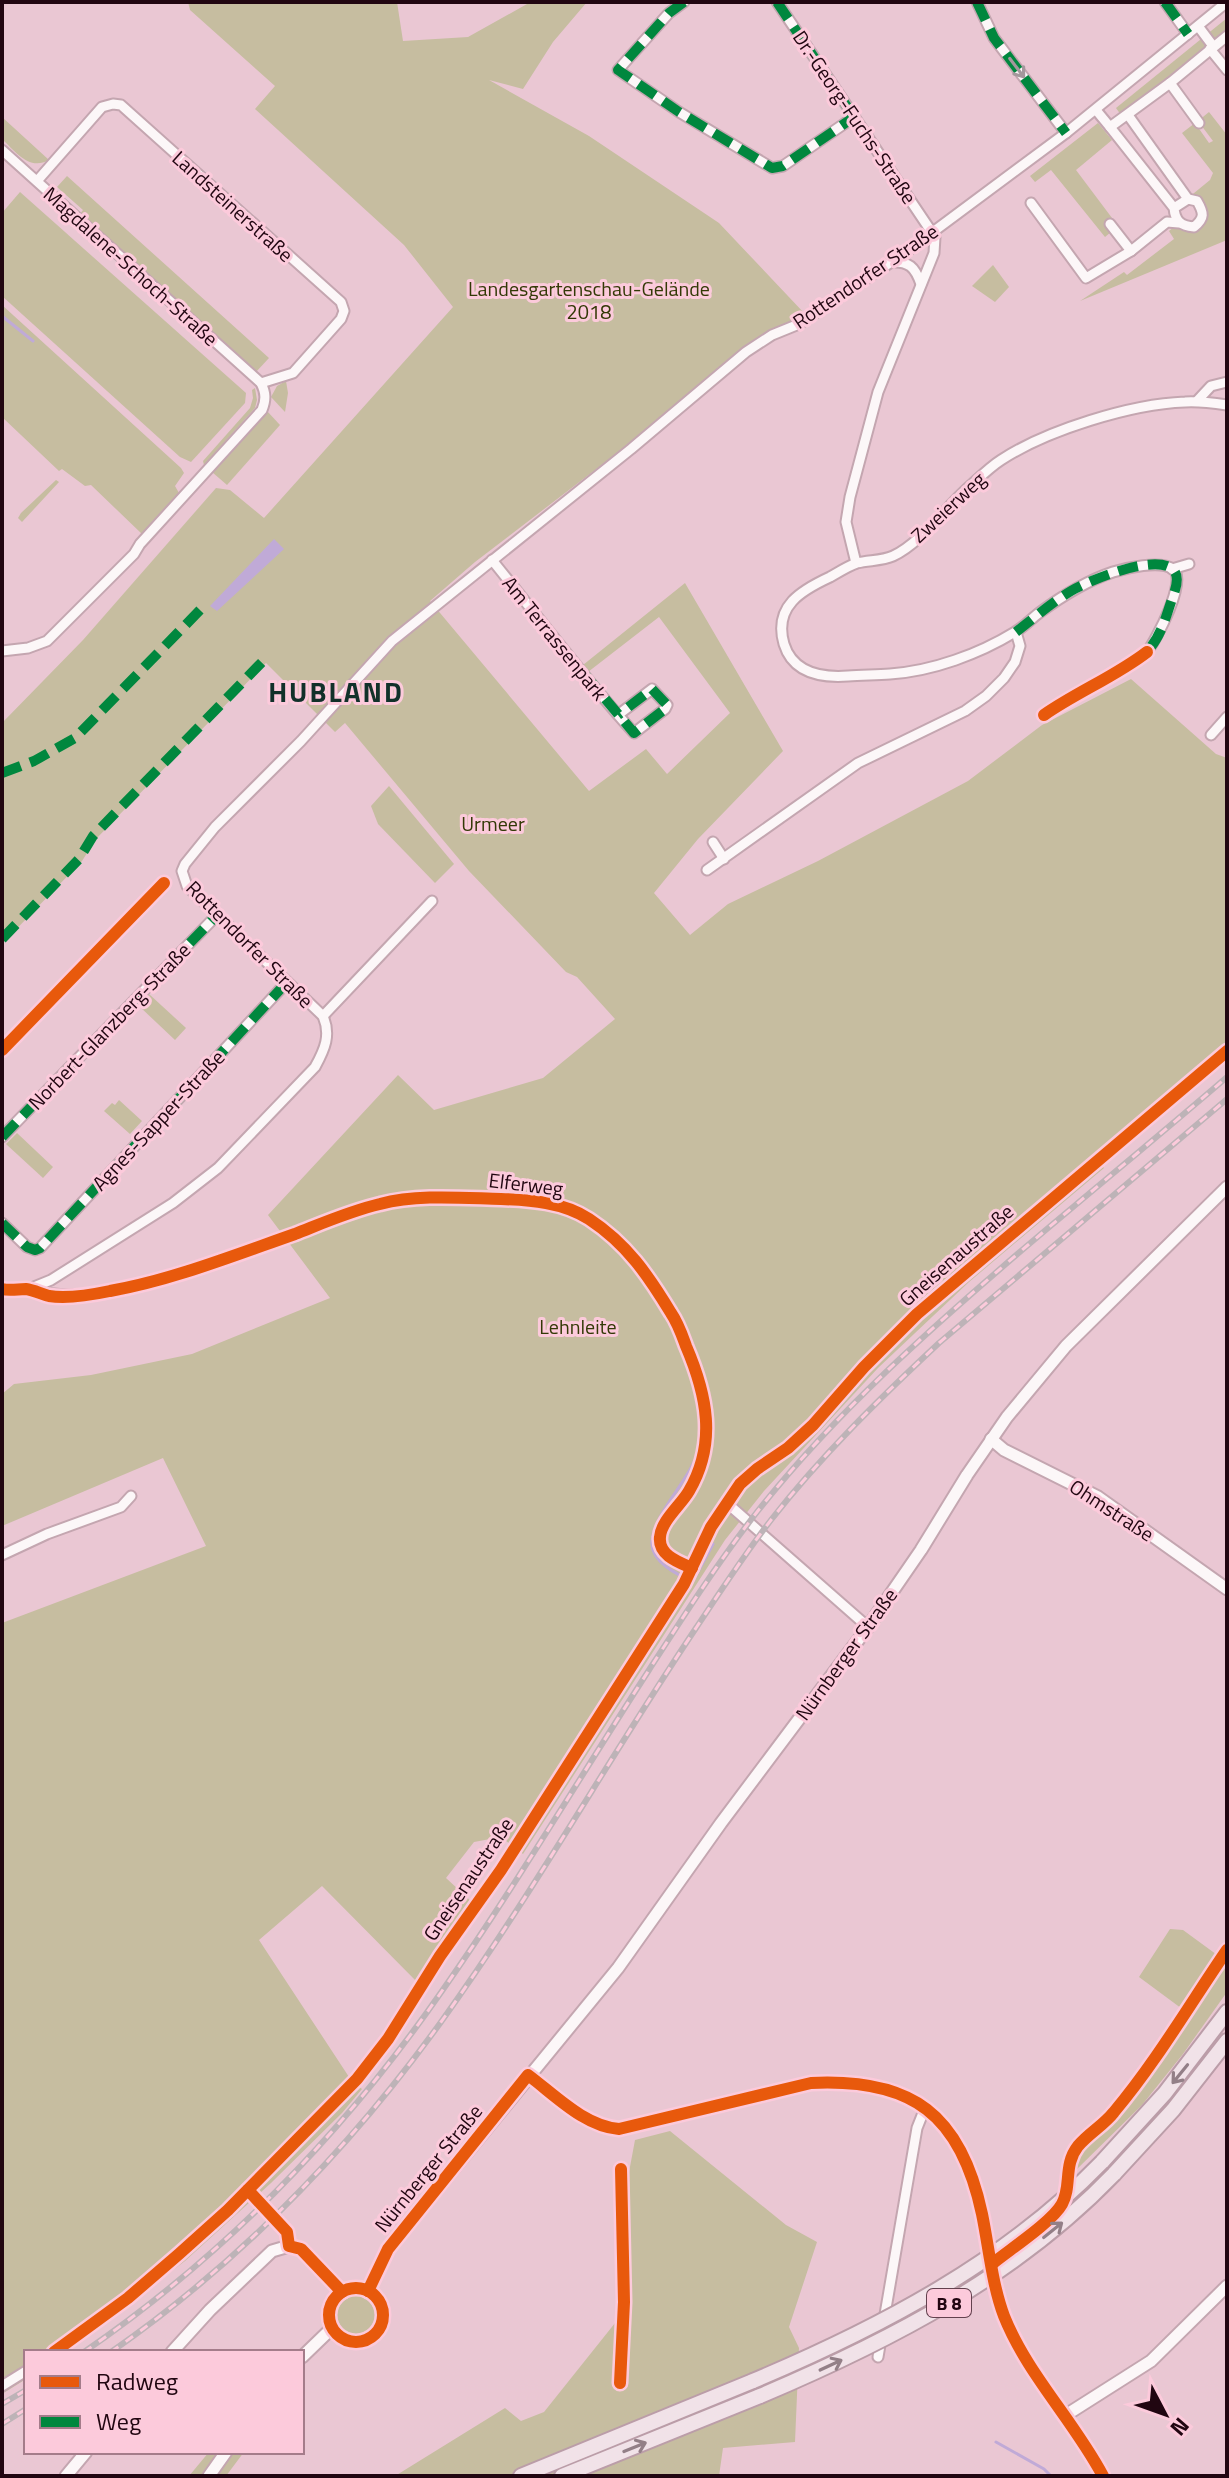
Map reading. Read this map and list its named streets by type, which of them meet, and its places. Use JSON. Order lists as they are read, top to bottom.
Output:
{
  "streets": {
    "highway": ["B 8"],
    "street": [
      "Dr.-Georg-Fuchs-Straße",
      "Landsteinerstraße",
      "Magdalene-Schoch-Straße",
      "Rottendorfer Straße",
      "Zweierweg",
      "Am Terrassenpark",
      "Norbert-Glanzberg-Straße",
      "Agnes-Sapper-Straße",
      "Elferweg",
      "Gneisenaustraße",
      "Ohmstraße",
      "Nürnberger Straße"
    ]
  },
  "crossings": [
    ["Dr.-Georg-Fuchs-Straße", "Rottendorfer Straße"],
    ["Landsteinerstraße", "Magdalene-Schoch-Straße"],
    ["Rottendorfer Straße", "Am Terrassenpark"],
    ["Rottendorfer Straße", "Norbert-Glanzberg-Straße"],
    ["Rottendorfer Straße", "Agnes-Sapper-Straße"],
    ["Rottendorfer Straße", "Elferweg"],
    ["Elferweg", "Gneisenaustraße"],
    ["Ohmstraße", "Nürnberger Straße"]
  ],
  "districts": ["HUBLAND"],
  "parks": ["Landesgartenschau-Gelände 2018", "Urmeer", "Lehnleite"],
  "legend": ["Radweg", "Weg"],
  "north": "bottom right"
}
